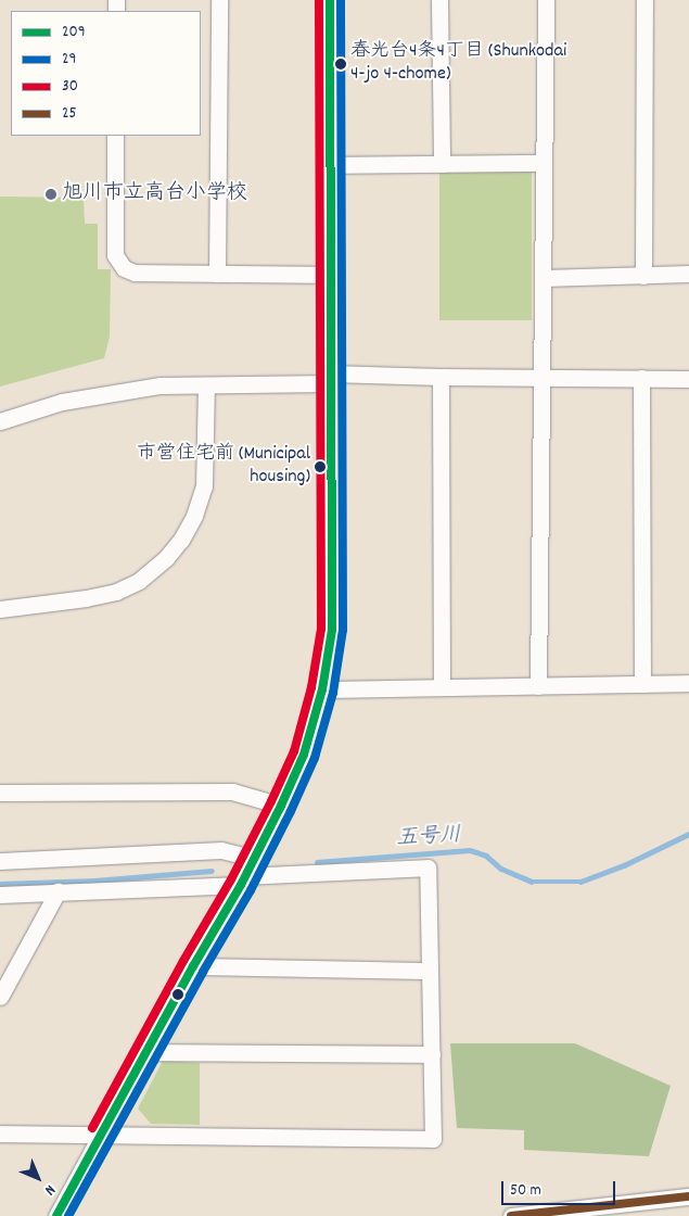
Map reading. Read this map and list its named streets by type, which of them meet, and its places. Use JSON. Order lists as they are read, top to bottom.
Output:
{
  "water": ["五号川"],
  "places": ["春光台4条4丁目 (Shunkodai 4-jo 4-chome)", "旭川市立高台小学校", "市営住宅前 (Municipal housing)"],
  "lines": [
    "transit line 209",
    "transit line 29",
    "transit line 30",
    "transit line 25"
  ],
  "legend": [
    "209",
    "29",
    "30",
    "25"
  ],
  "scale_bar": "50 m",
  "north": "bottom right"
}
